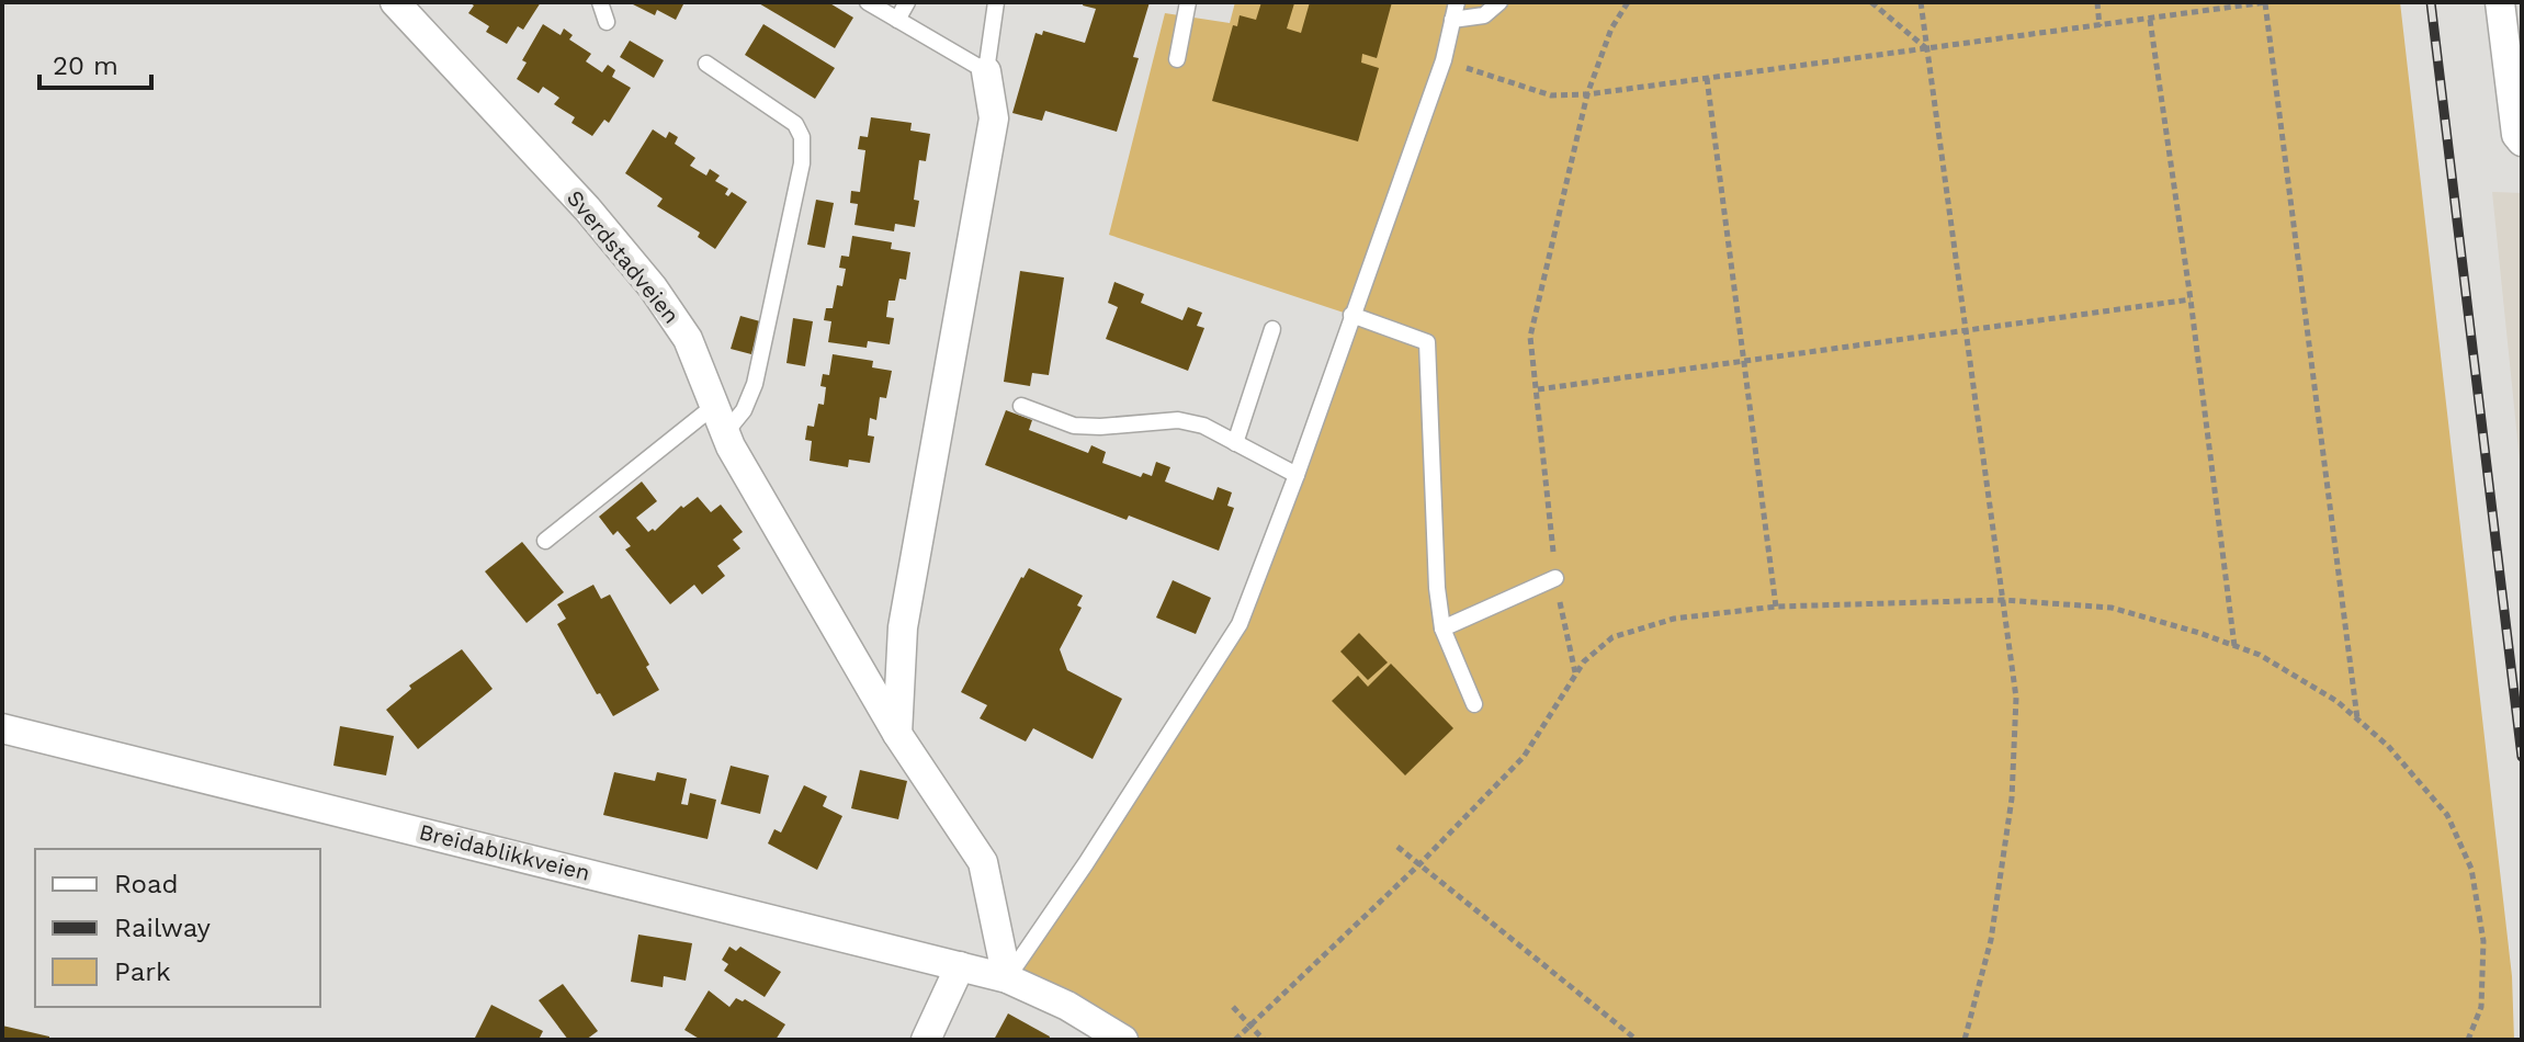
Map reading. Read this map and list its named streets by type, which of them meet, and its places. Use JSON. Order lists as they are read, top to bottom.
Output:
{
  "streets": {
    "street": ["Sverdstadveien", "Breidablikkveien"]
  },
  "crossings": [
    ["Sverdstadveien", "Breidablikkveien"]
  ],
  "legend": ["Road", "Railway", "Park"],
  "scale_bar": "20 m"
}
